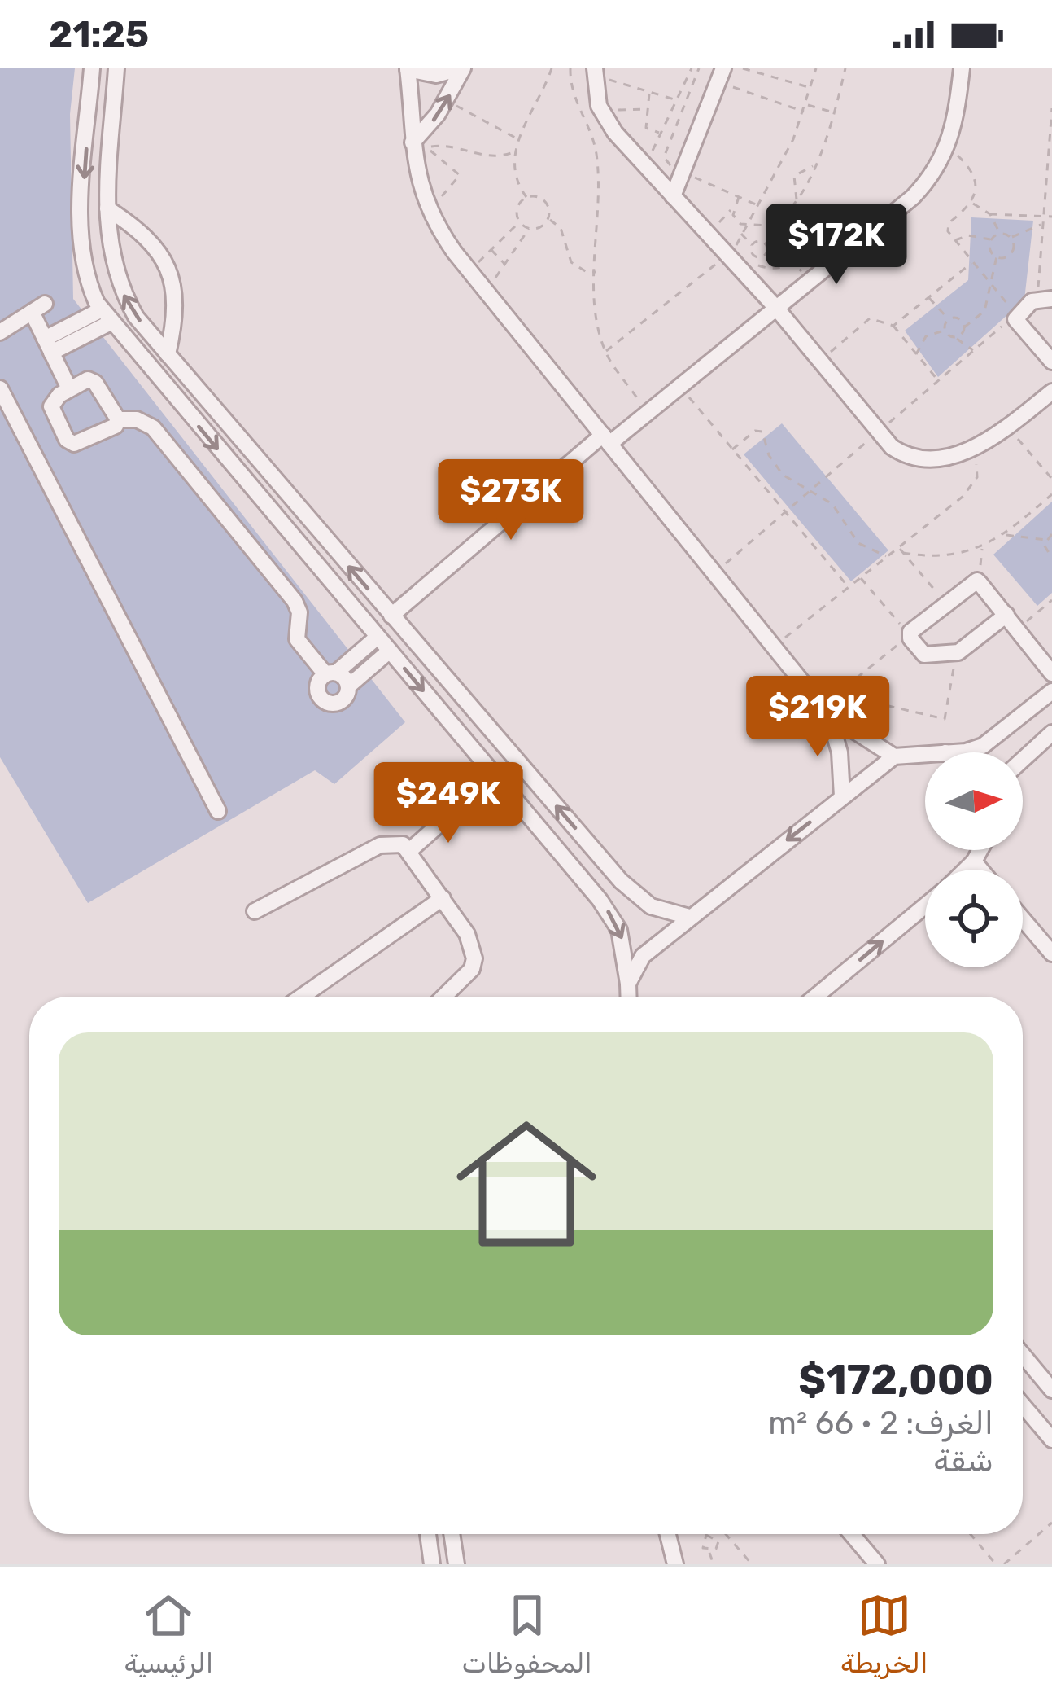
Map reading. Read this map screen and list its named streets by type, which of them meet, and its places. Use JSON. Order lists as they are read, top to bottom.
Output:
{
  "north": "right",
  "page": {
    "status": "21:25",
    "price": [
      "$172K",
      "$273K",
      "$219K",
      "$249K"
    ],
    "list": [
      {
        "name": "$172,000",
        "note": "الغرف: 2 · 66 m² · شقة"
      }
    ],
    "tabs": ["الخريطة", "المحفوظات", "الرئيسية"]
  }
}
